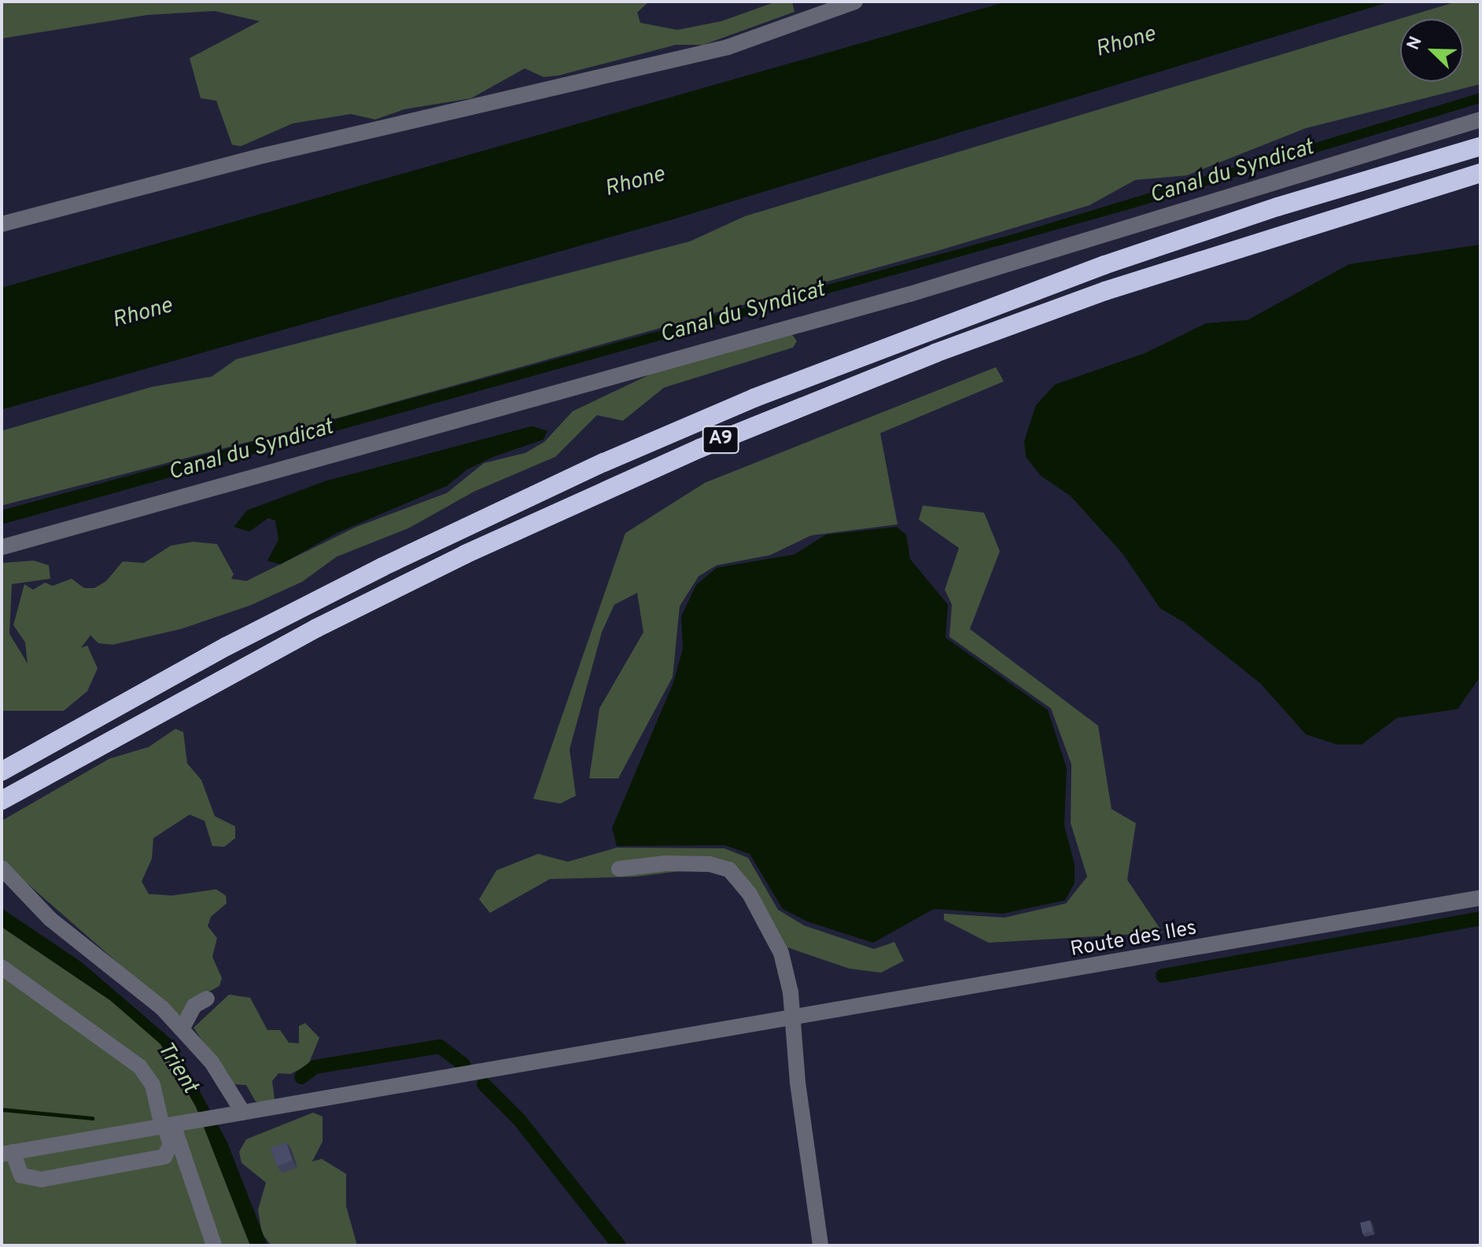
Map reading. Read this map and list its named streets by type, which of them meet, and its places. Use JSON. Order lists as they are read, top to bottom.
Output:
{
  "streets": {
    "highway": ["A9"],
    "street": ["Route des Iles"]
  },
  "water": ["Rhone", "Canal du Syndicat", "Trient"],
  "north": "top left"
}
